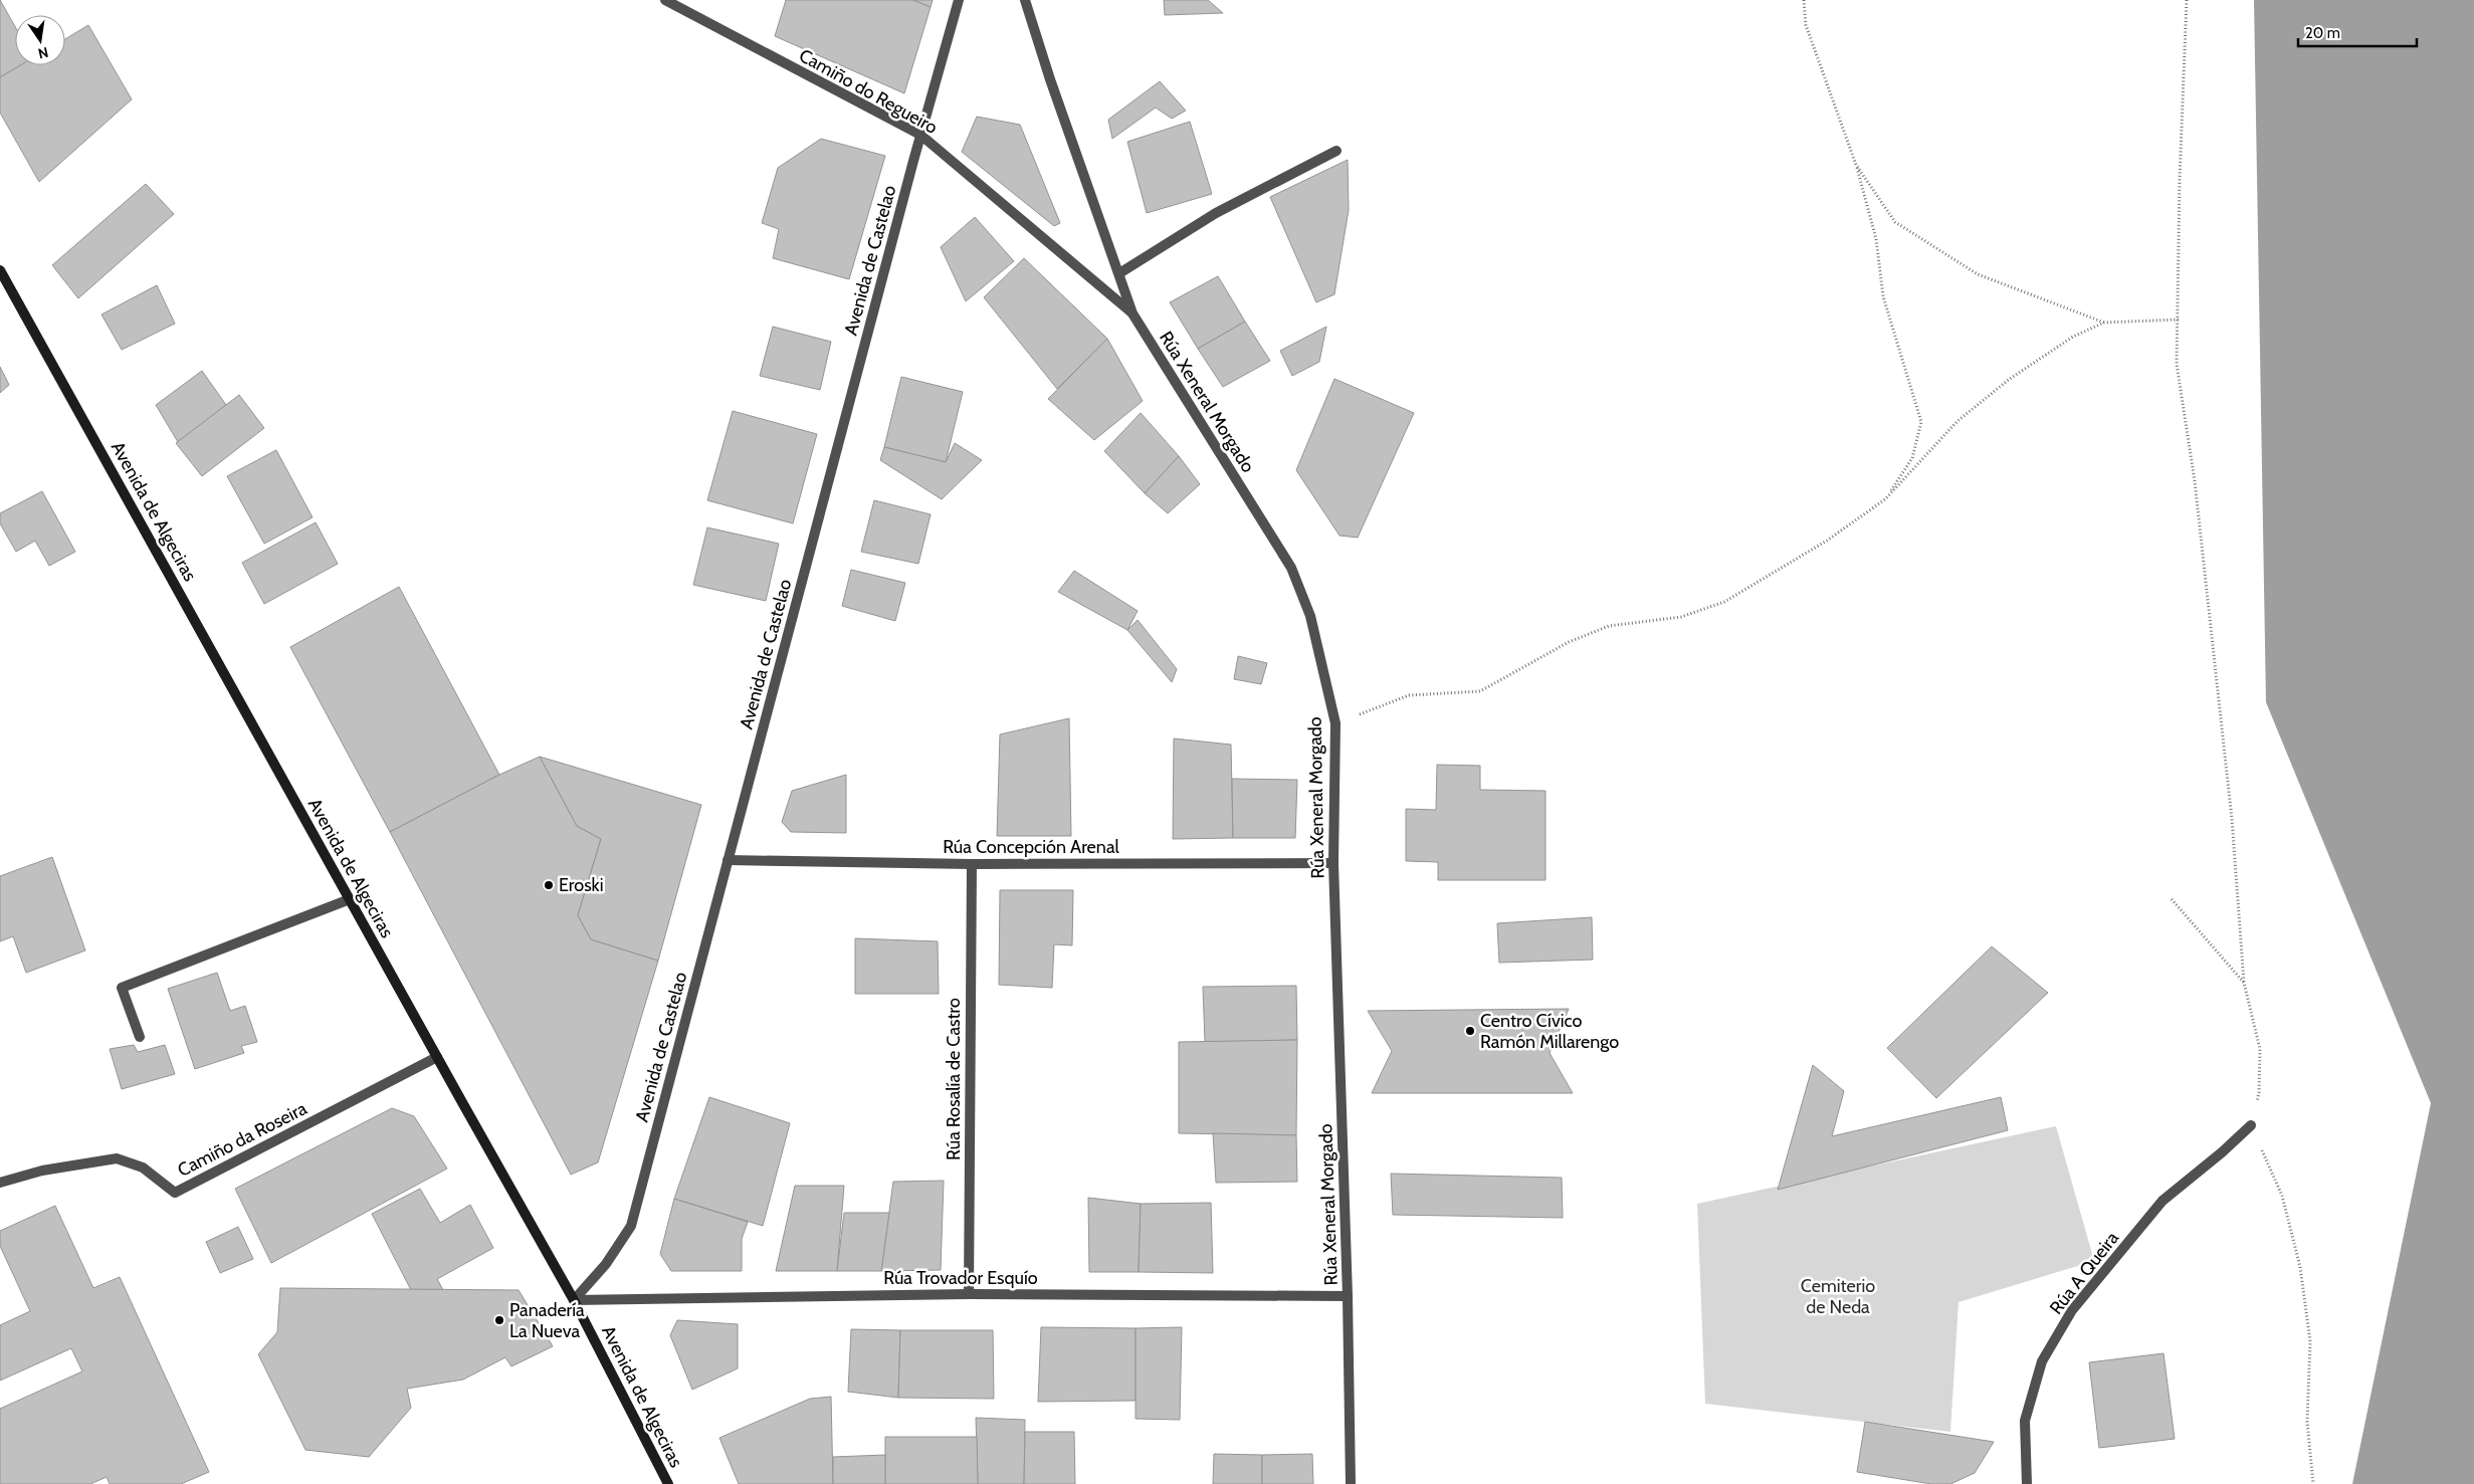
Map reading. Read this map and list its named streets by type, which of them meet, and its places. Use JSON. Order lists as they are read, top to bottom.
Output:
{
  "streets": {
    "main road": ["Avenida de Algeciras"],
    "street": [
      "Camiño do Regueiro",
      "Avenida de Castelao",
      "Rúa Xeneral Morgado",
      "Rúa Concepción Arenal",
      "Rúa Rosalía de Castro",
      "Camiño da Roseira",
      "Rúa A Queira",
      "Rúa Trovador Esquío"
    ]
  },
  "crossings": [
    ["Camiño do Regueiro", "Avenida de Castelao"],
    ["Camiño do Regueiro", "Rúa Xeneral Morgado"],
    ["Avenida de Castelao", "Avenida de Algeciras"],
    ["Avenida de Castelao", "Rúa Concepción Arenal"],
    ["Avenida de Castelao", "Rúa Trovador Esquío"],
    ["Rúa Xeneral Morgado", "Rúa Concepción Arenal"],
    ["Rúa Xeneral Morgado", "Rúa Trovador Esquío"],
    ["Avenida de Algeciras", "Camiño da Roseira"],
    ["Avenida de Algeciras", "Rúa Trovador Esquío"],
    ["Rúa Concepción Arenal", "Rúa Rosalía de Castro"],
    ["Rúa Rosalía de Castro", "Rúa Trovador Esquío"]
  ],
  "parks": ["Cemiterio de Neda"],
  "places": ["Eroski", "Centro Cívico Ramón Millarengo", "Panadería La Nueva"],
  "scale_bar": "20 m",
  "north": "bottom"
}
